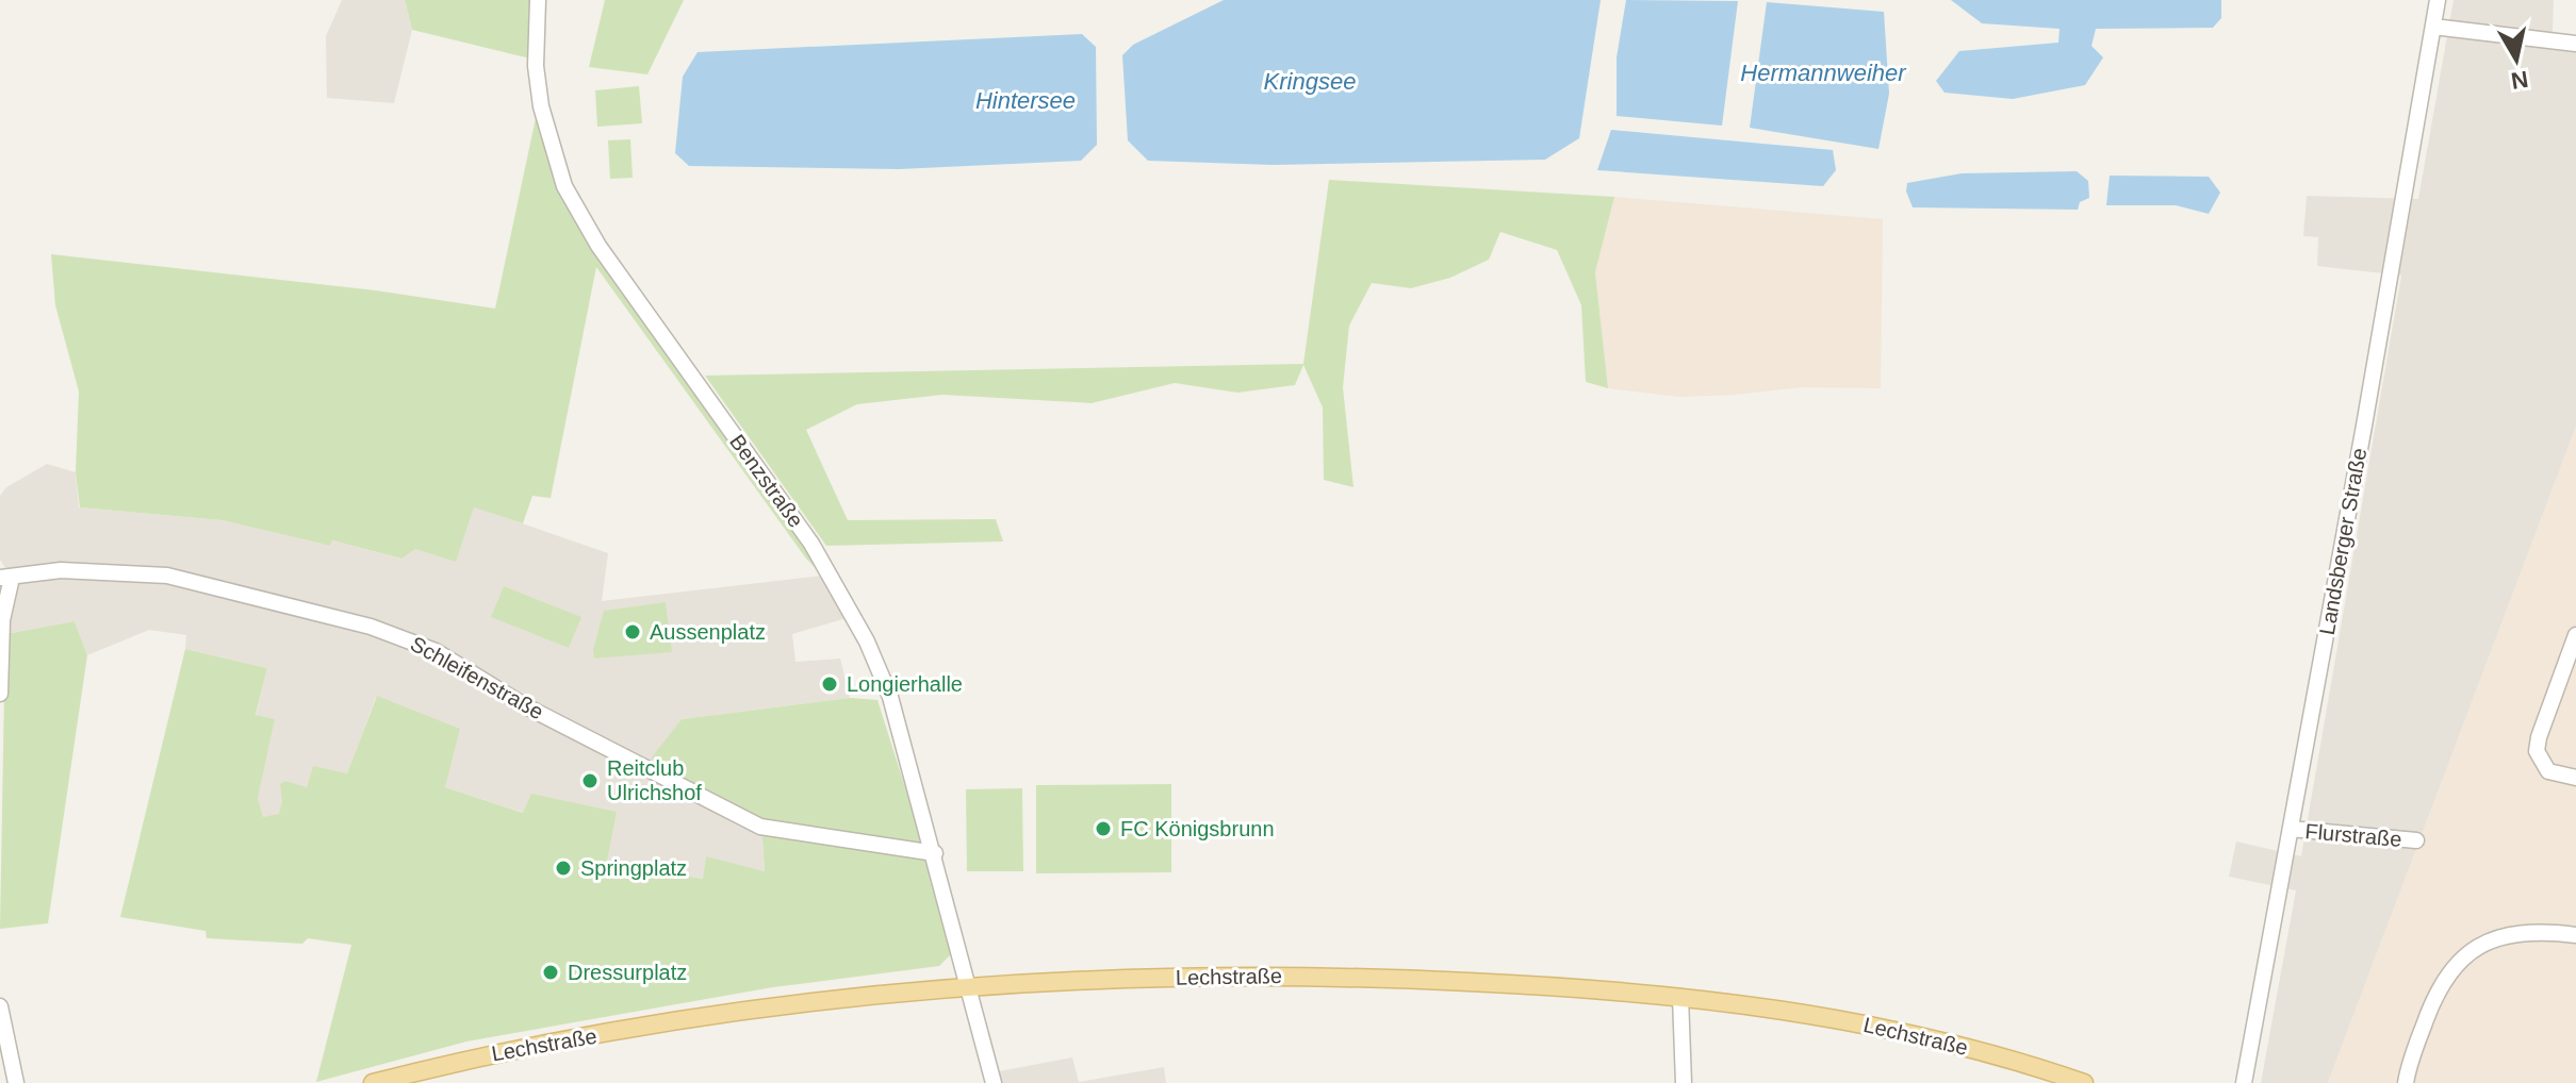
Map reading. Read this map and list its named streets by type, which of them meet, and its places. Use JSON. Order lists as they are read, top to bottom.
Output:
{
  "streets": {
    "main road": ["Lechstraße"],
    "street": [
      "Benzstraße",
      "Landsberger Straße",
      "Schleifenstraße",
      "Flurstraße"
    ]
  },
  "crossings": [
    ["Benzstraße", "Schleifenstraße"],
    ["Benzstraße", "Lechstraße"],
    ["Landsberger Straße", "Flurstraße"]
  ],
  "water": ["Hermannweiher", "Kringsee", "Hintersee"],
  "places": [
    "Aussenplatz",
    "Longierhalle",
    "Reitclub Ulrichshof",
    "FC Königsbrunn",
    "Springplatz",
    "Dressurplatz"
  ],
  "north": "bottom"
}
